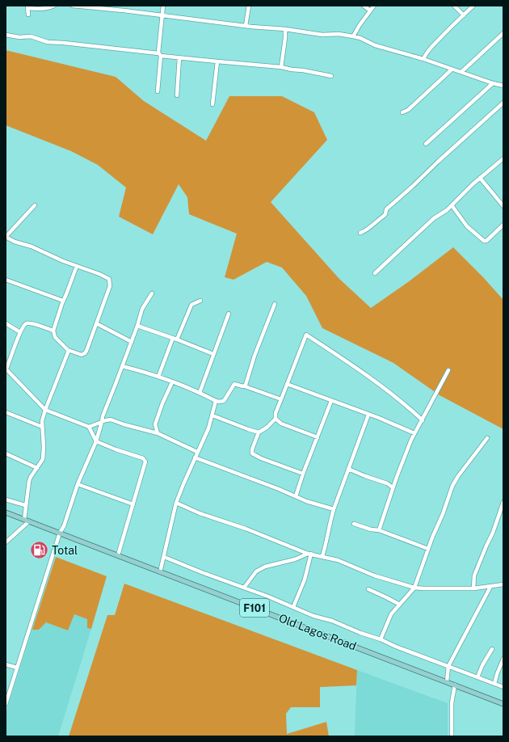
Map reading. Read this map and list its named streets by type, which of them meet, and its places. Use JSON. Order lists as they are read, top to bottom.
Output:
{
  "streets": {
    "main road": ["F101", "Old Lagos Road"]
  },
  "places": {
    "fuel station": ["Total"]
  }
}
